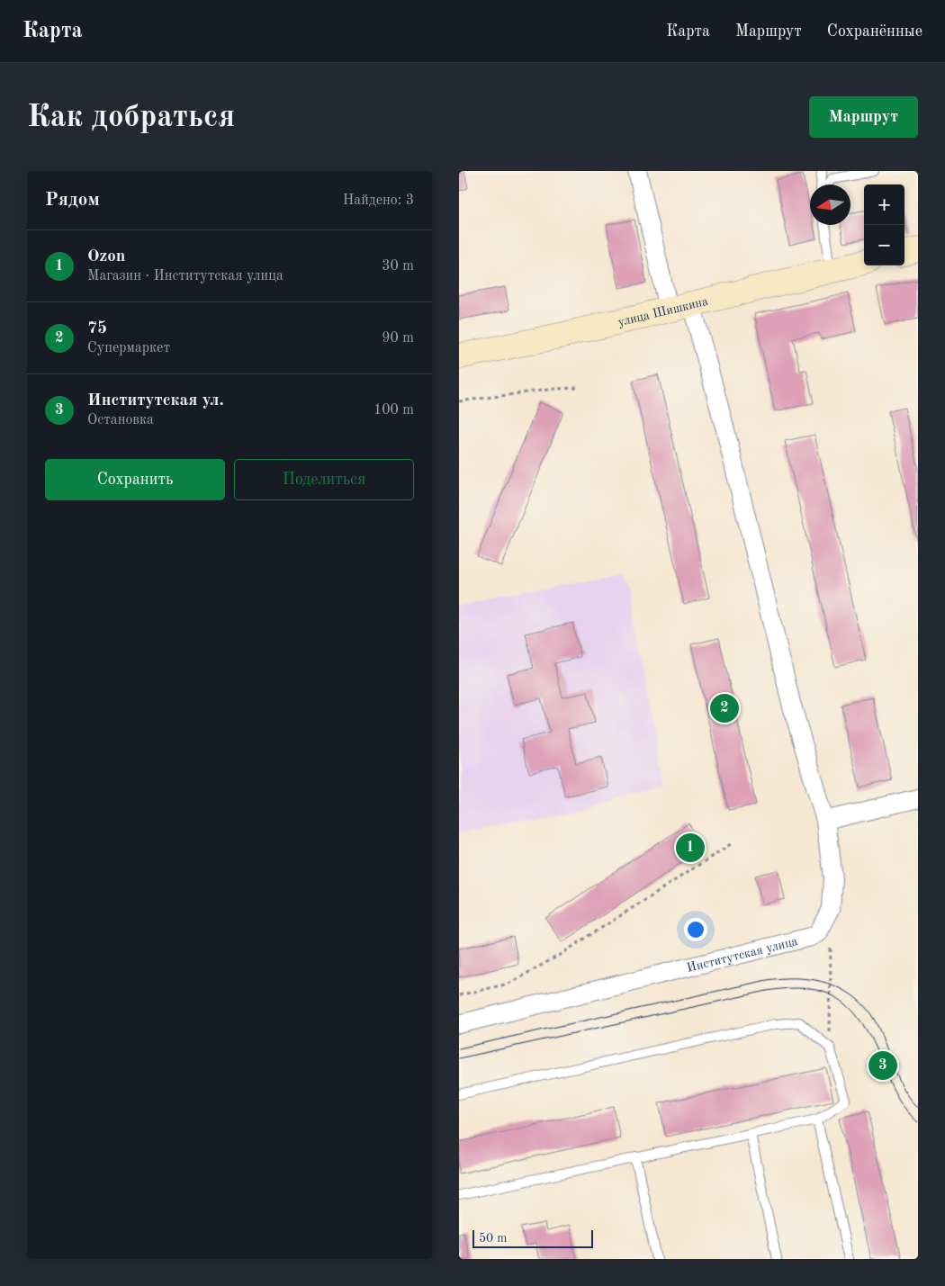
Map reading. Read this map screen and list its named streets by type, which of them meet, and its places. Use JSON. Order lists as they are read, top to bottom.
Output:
{
  "streets": {
    "main road": ["улица Шишкина"],
    "street": ["Институтская улица"]
  },
  "scale_bar": "50 m",
  "north": "left",
  "page": {
    "header": "Карта",
    "nav": ["Карта", "Маршрут", "Сохранённые"],
    "buttons": [
      "Маршрут",
      ["Сохранить", "Поделиться"]
    ],
    "title": "Как добраться",
    "heading": ["Рядом", "Найдено: 3"],
    "map_buttons": ["+", "−"],
    "list": [
      {
        "mark": "1",
        "name": "Ozon",
        "note": "Магазин · Институтская улица",
        "value": "30 m"
      },
      {
        "mark": "2",
        "name": "75",
        "note": "Супермаркет",
        "value": "90 m"
      },
      {
        "mark": "3",
        "name": "Институтская ул.",
        "note": "Остановка",
        "value": "100 m"
      }
    ],
    "pins": ["2", "1", "3"],
    "scale": "50 m"
  }
}
